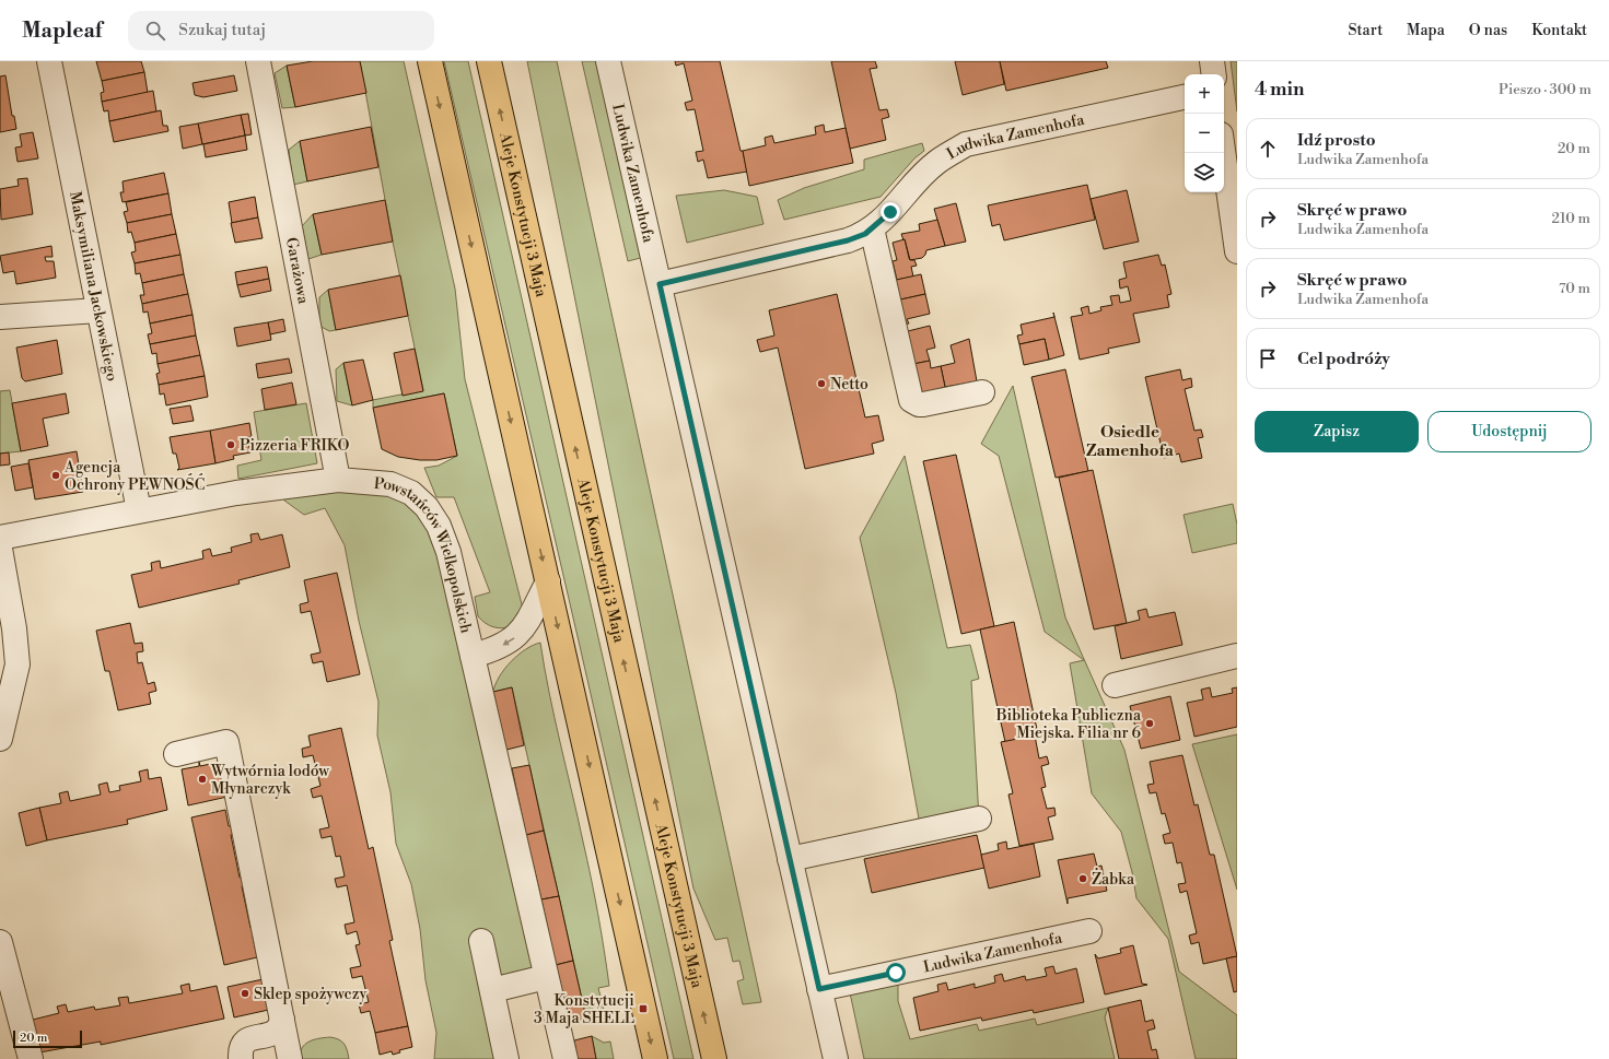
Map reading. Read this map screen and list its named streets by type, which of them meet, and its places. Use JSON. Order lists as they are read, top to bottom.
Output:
{
  "streets": {
    "main road": ["Aleje Konstytucji 3 Maja"],
    "street": [
      "Ludwika Zamenhofa",
      "Garażowa",
      "Maksymiliana Jackowskiego",
      "Powstańców Wielkopolskich"
    ]
  },
  "crossings": [
    ["Garażowa", "Powstańców Wielkopolskich"],
    ["Maksymiliana Jackowskiego", "Powstańców Wielkopolskich"]
  ],
  "districts": ["Osiedle Zamenhofa"],
  "places": {
    "other": [
      "Netto",
      "Pizzeria FRIKO",
      "Agencja Ochrony PEWNOŚĆ",
      "Biblioteka Publiczna Miejska. Filia nr 6",
      "Wytwórnia lodów Młynarczyk",
      "Żabka",
      "Sklep spożywczy"
    ],
    "transit": ["Konstytucji 3 Maja SHELL"]
  },
  "scale_bar": "20 m",
  "page": {
    "header": "Mapleaf",
    "search": "Szukaj tutaj",
    "nav": [
      "Start",
      "Mapa",
      "O nas",
      "Kontakt"
    ],
    "heading": ["4 min", "Pieszo · 300 m"],
    "map_buttons": ["+", "−"],
    "list": [
      ["Idź prosto", "Ludwika Zamenhofa", "20 m"],
      ["Skręć w prawo", "Ludwika Zamenhofa", "210 m"],
      ["Skręć w prawo", "Ludwika Zamenhofa", "70 m"],
      "Cel podróży"
    ],
    "buttons": ["Zapisz", "Udostępnij"],
    "scale": "20 m"
  }
}
